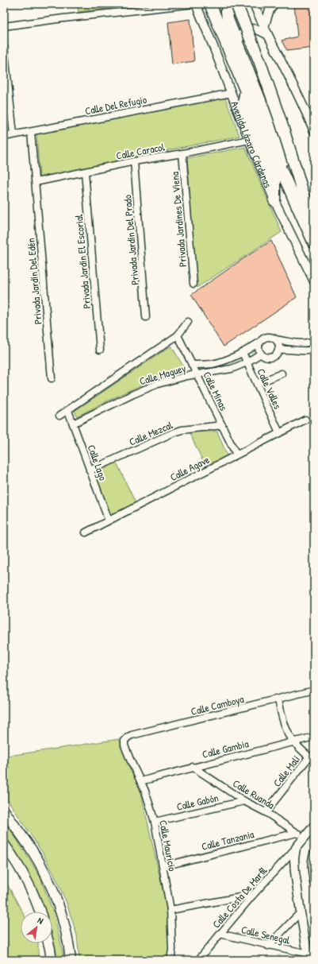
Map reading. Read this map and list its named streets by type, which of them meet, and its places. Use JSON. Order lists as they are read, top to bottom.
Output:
{
  "streets": {
    "highway": ["Avenida Lázaro Cárdenas"],
    "street": [
      "Calle Del Refugio",
      "Calle Caracol",
      "Privada Jardines De Viena",
      "Privada Jardín Del Prado",
      "Privada Jardín El Escorial",
      "Privada Jardín Del Edén",
      "Calle Maguey",
      "Calle Valles",
      "Calle Minas",
      "Calle Mezcal",
      "Calle Lago",
      "Calle Agave",
      "Calle Camboya",
      "Calle Gambia",
      "Calle Malí",
      "Calle Ruanda",
      "Calle Gabón",
      "Calle Tanzania",
      "Calle Mauricio",
      "Calle Costa De Marfil",
      "Calle Senegal"
    ]
  },
  "crossings": [
    ["Calle Del Refugio", "Avenida Lázaro Cárdenas"],
    ["Calle Del Refugio", "Privada Jardín Del Edén"],
    ["Avenida Lázaro Cárdenas", "Calle Caracol"],
    ["Calle Caracol", "Privada Jardines De Viena"],
    ["Calle Caracol", "Privada Jardín Del Prado"],
    ["Calle Caracol", "Privada Jardín El Escorial"],
    ["Calle Caracol", "Privada Jardín Del Edén"],
    ["Calle Maguey", "Calle Valles"],
    ["Calle Maguey", "Calle Minas"],
    ["Calle Maguey", "Calle Lago"],
    ["Calle Valles", "Calle Agave"],
    ["Calle Minas", "Calle Mezcal"],
    ["Calle Minas", "Calle Agave"],
    ["Calle Mezcal", "Calle Lago"],
    ["Calle Lago", "Calle Agave"],
    ["Calle Camboya", "Calle Mauricio"],
    ["Calle Gambia", "Calle Ruanda"],
    ["Calle Gambia", "Calle Mauricio"],
    ["Calle Malí", "Calle Ruanda"],
    ["Calle Ruanda", "Calle Gabón"],
    ["Calle Ruanda", "Calle Tanzania"],
    ["Calle Gabón", "Calle Mauricio"],
    ["Calle Tanzania", "Calle Mauricio"],
    ["Calle Costa De Marfil", "Calle Senegal"]
  ],
  "north": "top right"
}
